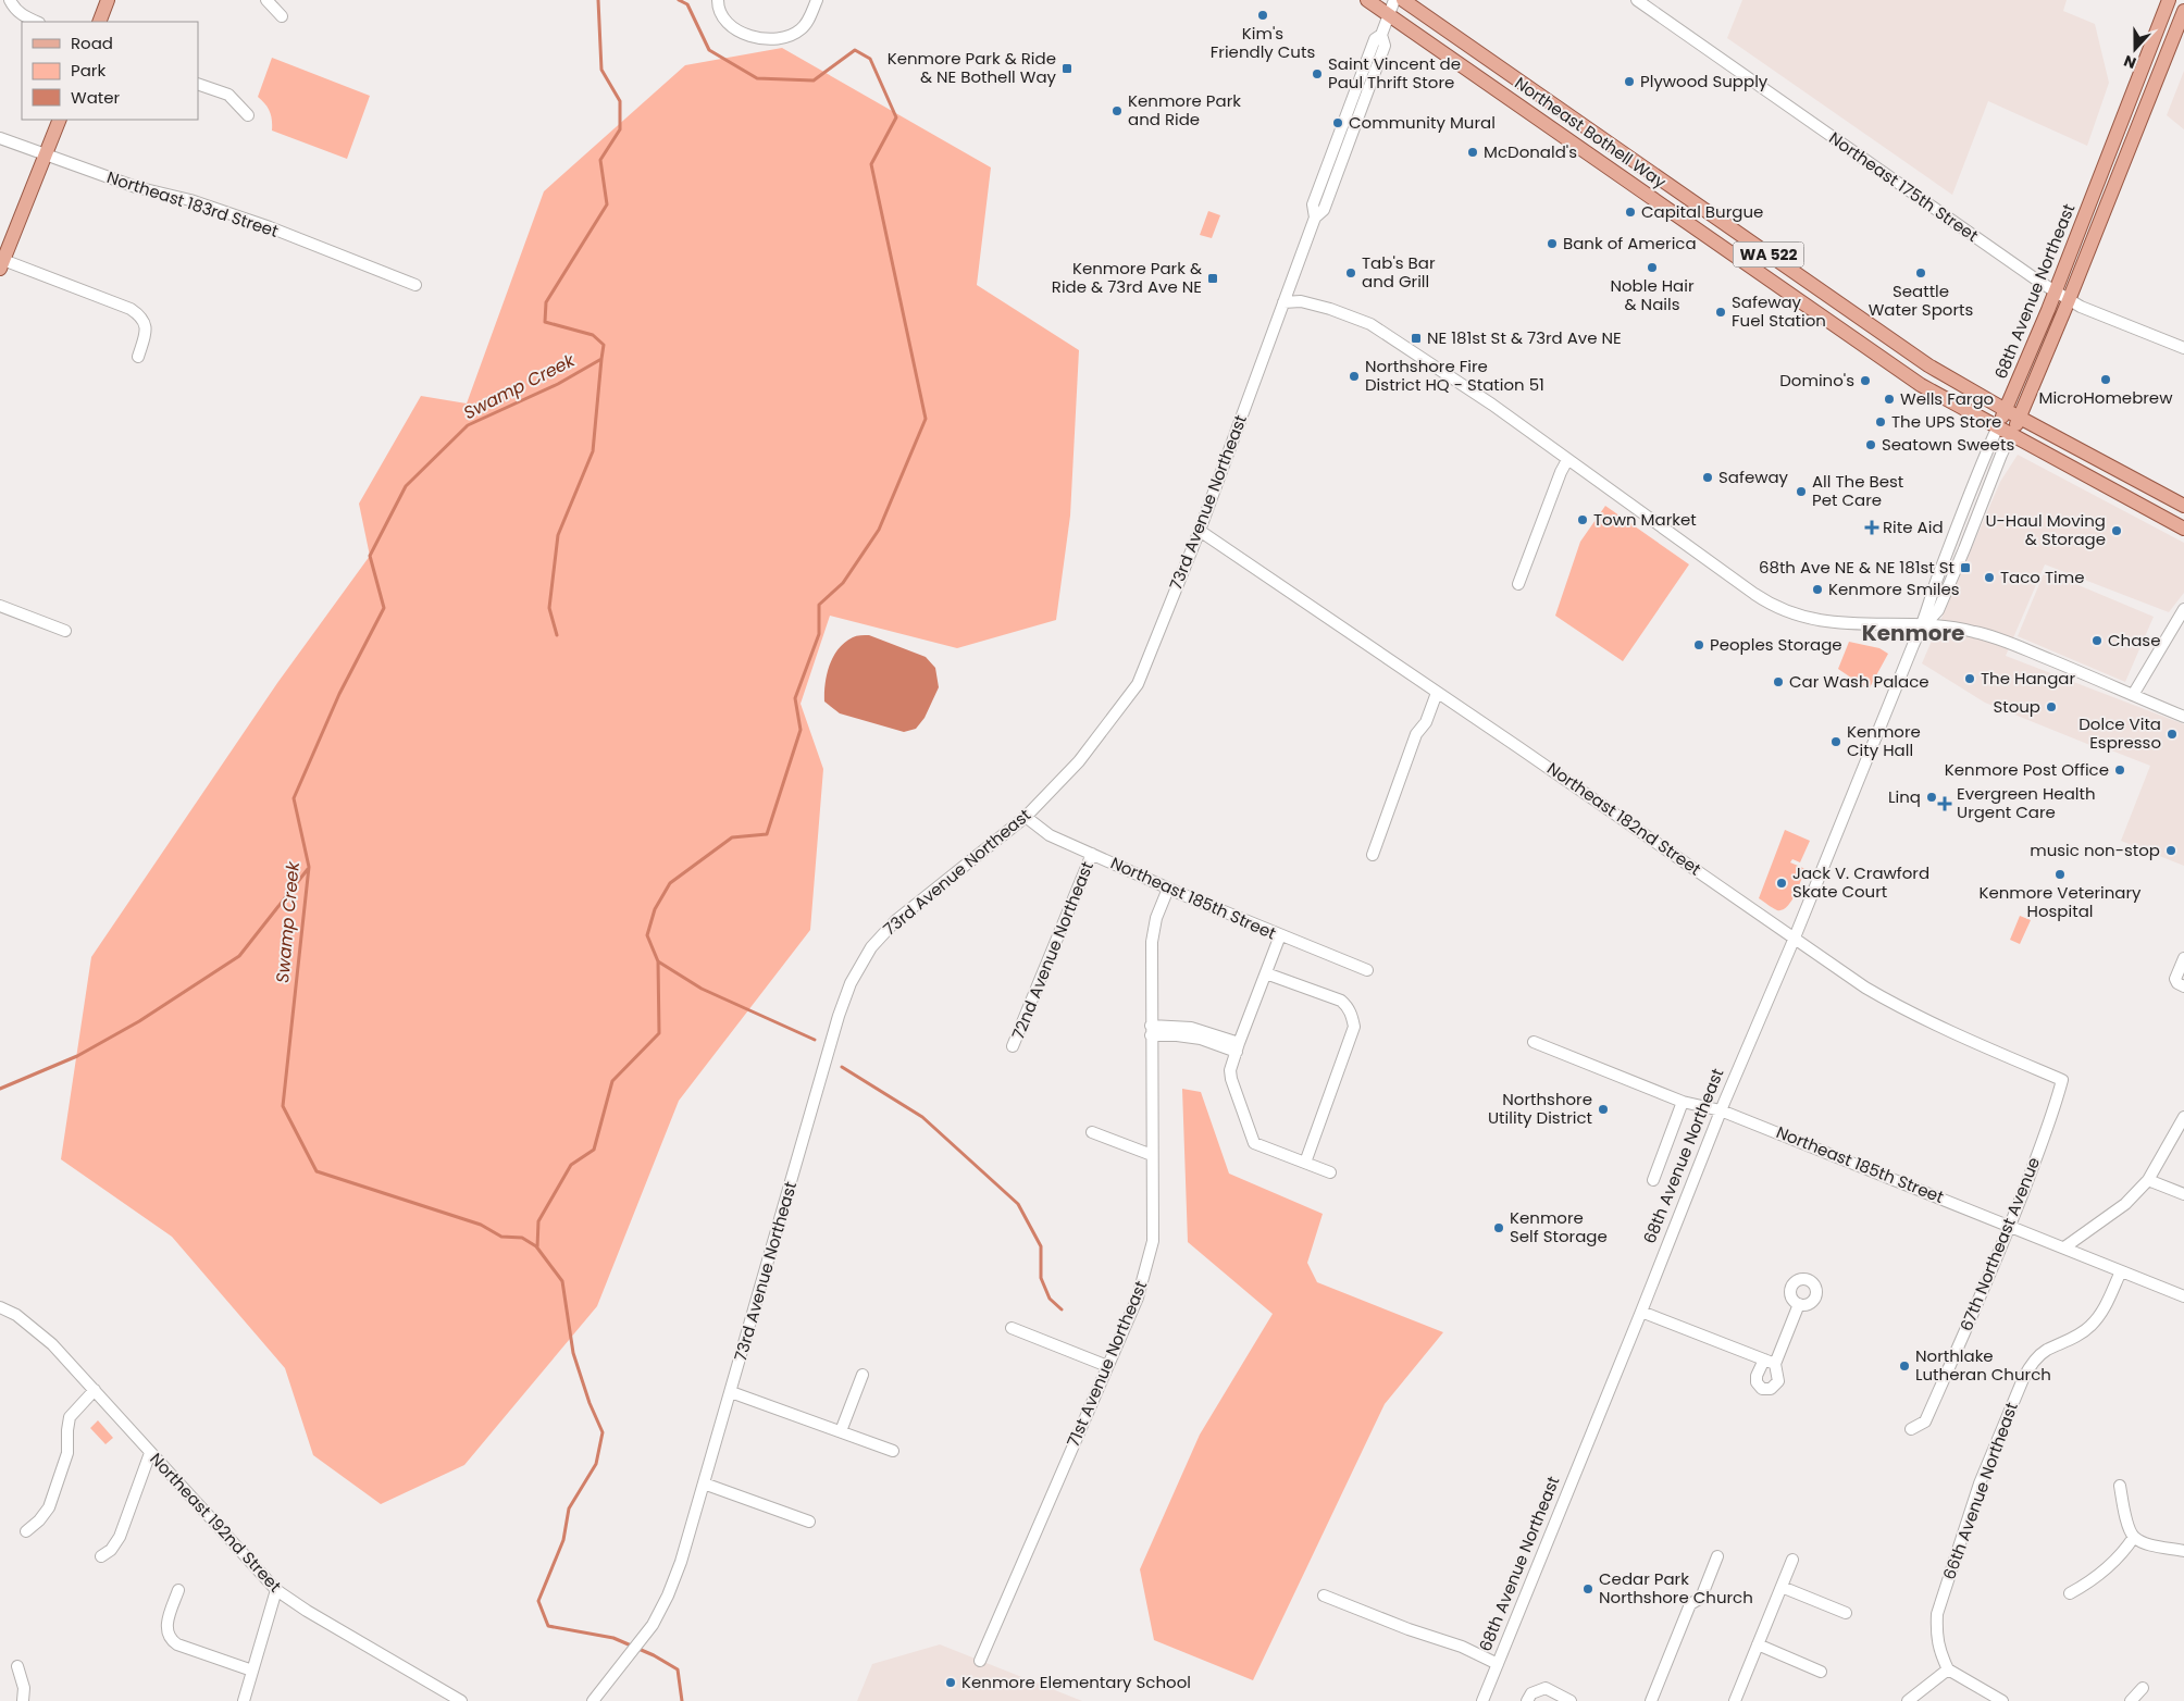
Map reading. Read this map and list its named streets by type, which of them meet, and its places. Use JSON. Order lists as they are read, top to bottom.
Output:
{
  "streets": {
    "main road": ["Northeast Bothell Way", "WA 522", "68th Avenue Northeast"],
    "street": [
      "Northeast 175th Street",
      "Northeast 183rd Street",
      "73rd Avenue Northeast",
      "Northeast 182nd Street",
      "Northeast 185th Street",
      "72nd Avenue Northeast",
      "67th Northeast Avenue",
      "71st Avenue Northeast",
      "66th Avenue Northeast",
      "Northeast 192nd Street"
    ]
  },
  "crossings": [
    ["Northeast Bothell Way", "68th Avenue Northeast"],
    ["Northeast Bothell Way", "73rd Avenue Northeast"],
    ["Northeast 175th Street", "68th Avenue Northeast"],
    ["68th Avenue Northeast", "Northeast 182nd Street"],
    ["68th Avenue Northeast", "Northeast 185th Street"],
    ["73rd Avenue Northeast", "Northeast 182nd Street"],
    ["73rd Avenue Northeast", "Northeast 185th Street"],
    ["Northeast 182nd Street", "67th Northeast Avenue"],
    ["Northeast 185th Street", "72nd Avenue Northeast"],
    ["Northeast 185th Street", "67th Northeast Avenue"],
    ["Northeast 185th Street", "71st Avenue Northeast"],
    ["Northeast 185th Street", "66th Avenue Northeast"]
  ],
  "districts": ["Kenmore"],
  "water": ["Swamp Creek"],
  "places": {
    "other": [
      "Kim's Friendly Cuts",
      "Saint Vincent de Paul Thrift Store",
      "Plywood Supply",
      "Kenmore Park and Ride",
      "Community Mural",
      "McDonald's",
      "Capital Burgue",
      "Bank of America",
      "Noble Hair & Nails",
      "Tab's Bar and Grill",
      "Seattle Water Sports",
      "Safeway Fuel Station",
      "Northshore Fire District HQ - Station 51",
      "MicroHomebrew",
      "Domino's",
      "Wells Fargo",
      "The UPS Store",
      "Seatown Sweets",
      "Safeway",
      "All The Best Pet Care",
      "Town Market",
      "U-Haul Moving & Storage",
      "Taco Time",
      "Kenmore Smiles",
      "Chase",
      "Peoples Storage",
      "The Hangar",
      "Car Wash Palace",
      "Stoup",
      "Dolce Vita Espresso",
      "Kenmore City Hall",
      "Kenmore Post Office",
      "Linq",
      "music non-stop",
      "Kenmore Veterinary Hospital",
      "Jack V. Crawford Skate Court",
      "Northshore Utility District",
      "Kenmore Self Storage",
      "Northlake Lutheran Church",
      "Cedar Park Northshore Church",
      "Kenmore Elementary School"
    ],
    "transit": [
      "Kenmore Park & Ride & NE Bothell Way",
      "Kenmore Park & Ride & 73rd Ave NE",
      "NE 181st St & 73rd Ave NE",
      "68th Ave NE & NE 181st St"
    ],
    "health": ["Rite Aid", "Evergreen Health Urgent Care"]
  },
  "legend": ["Road", "Park", "Water"],
  "north": "bottom"
}
